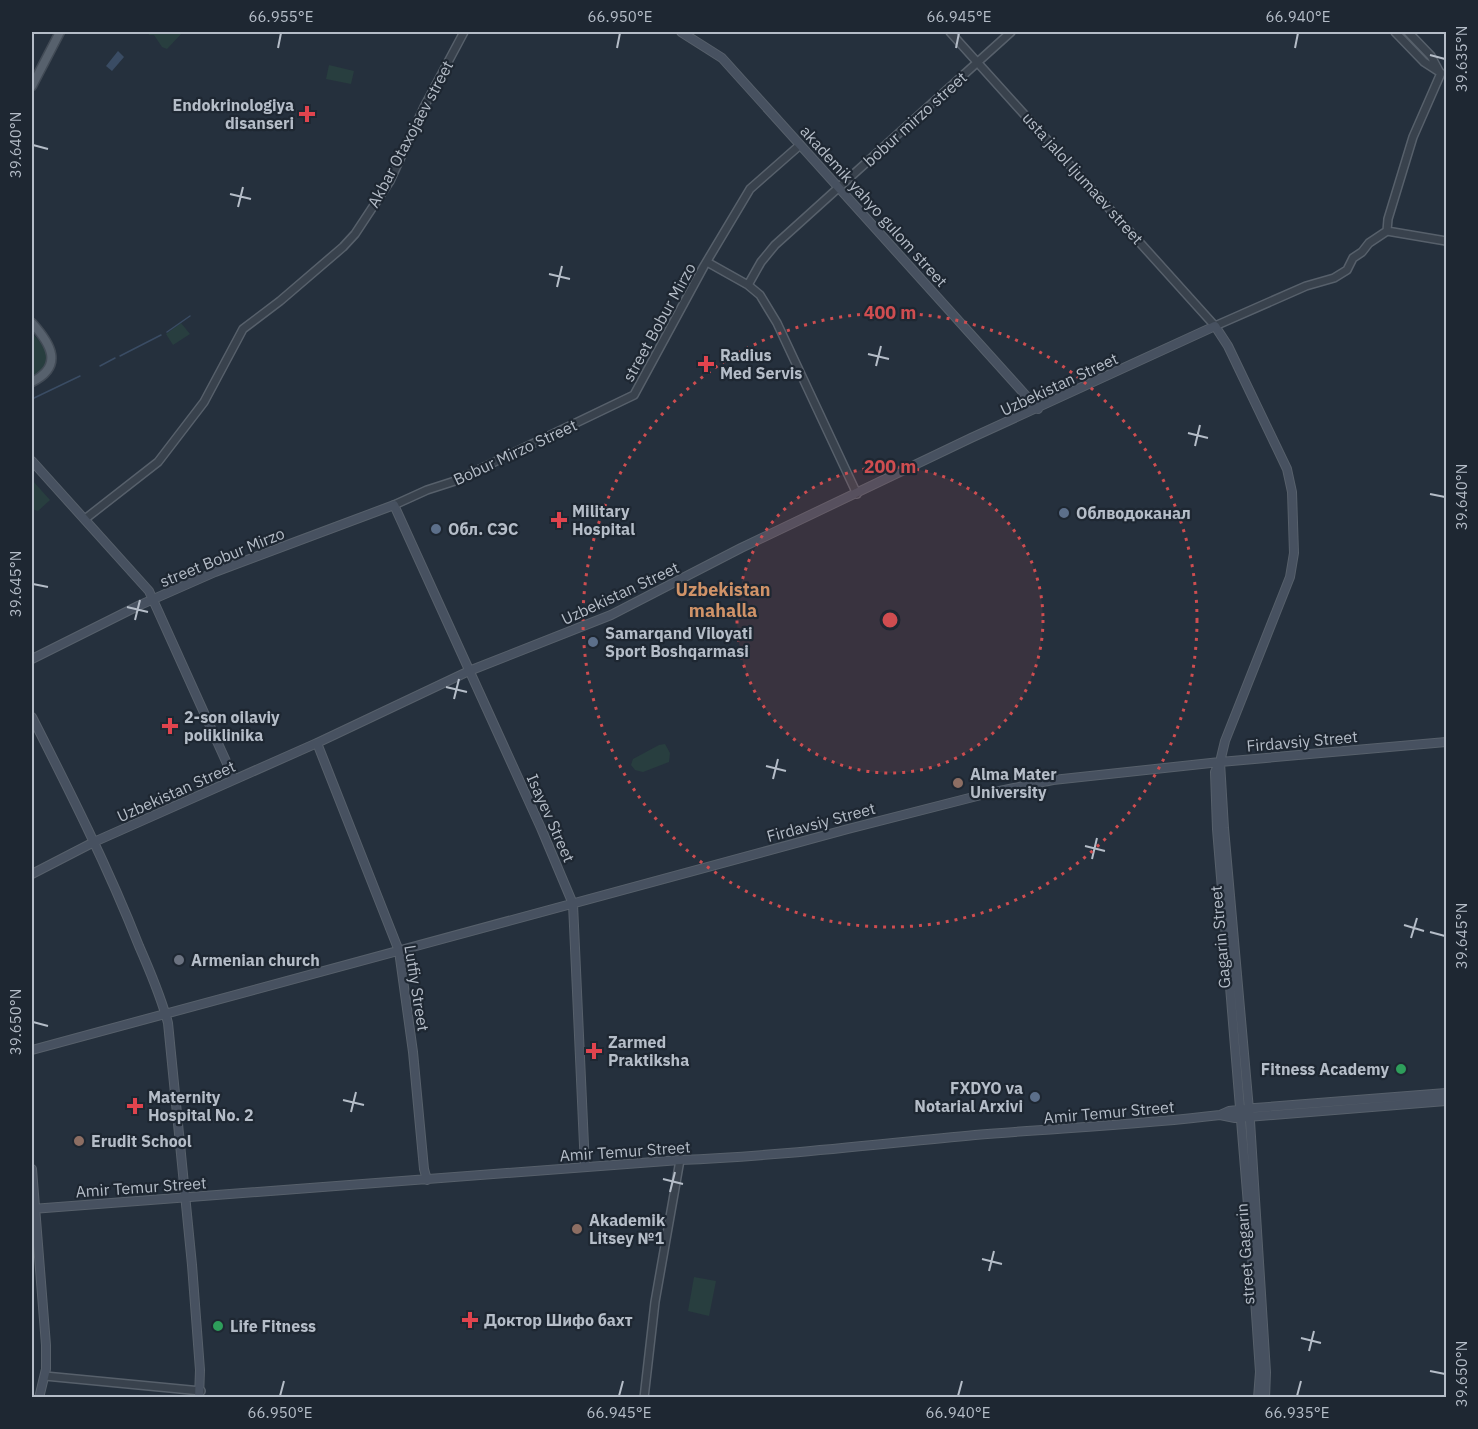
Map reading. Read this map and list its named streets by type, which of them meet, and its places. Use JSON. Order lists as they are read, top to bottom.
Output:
{
  "streets": {
    "main road": [
      "akademik yahyo gulom street",
      "street Bobur Mirzo",
      "Uzbekistan Street",
      "Firdavsiy Street",
      "Isayev Street",
      "Lutfiy Street",
      "Amir Temur Street",
      "street Gagarin"
    ],
    "street": [
      "bobur mirzo street",
      "Akbar Otaxojaev street",
      "usta jalol ljumaev street",
      "Bobur Mirzo Street"
    ]
  },
  "crossings": [
    ["bobur mirzo street", "usta jalol ljumaev street"],
    ["bobur mirzo street", "akademik yahyo gulom street"],
    ["usta jalol ljumaev street", "Uzbekistan Street"],
    ["akademik yahyo gulom street", "Uzbekistan Street"],
    ["akademik yahyo gulom street", "Bobur Mirzo Street"],
    ["street Bobur Mirzo", "Bobur Mirzo Street"],
    ["street Bobur Mirzo", "Isayev Street"],
    ["Uzbekistan Street", "Isayev Street"],
    ["Uzbekistan Street", "Lutfiy Street"],
    ["Bobur Mirzo Street", "Isayev Street"],
    ["Firdavsiy Street", "Isayev Street"],
    ["Firdavsiy Street", "Lutfiy Street"],
    ["Isayev Street", "Amir Temur Street"],
    ["Lutfiy Street", "Amir Temur Street"],
    ["Amir Temur Street", "street Gagarin"]
  ],
  "districts": ["Uzbekistan mahalla"],
  "places": {
    "health": [
      "Endokrinologiya disanseri",
      "Radius Med Servis",
      "Military Hospital",
      "2-son oilaviy poliklinika",
      "Zarmed Praktiksha",
      "Maternity Hospital No. 2",
      "Доктор Шифо бахт"
    ],
    "other": [
      "Облводоканал",
      "Обл. СЭС",
      "Samarqand Viloyati Sport Boshqarmasi",
      "Alma Mater University",
      "Armenian church",
      "Fitness Academy",
      "FXDYO va Notarial Arxivi",
      "Erudit School",
      "Akademik Litsey №1",
      "Life Fitness"
    ]
  },
  "coordinates": [
    "66.955°E",
    "66.950°E",
    "66.945°E",
    "66.940°E",
    "39.635°N",
    "39.640°N",
    "39.645°N",
    "39.650°N",
    "66.935°E"
  ],
  "rings": ["400 m", "200 m"]
}
